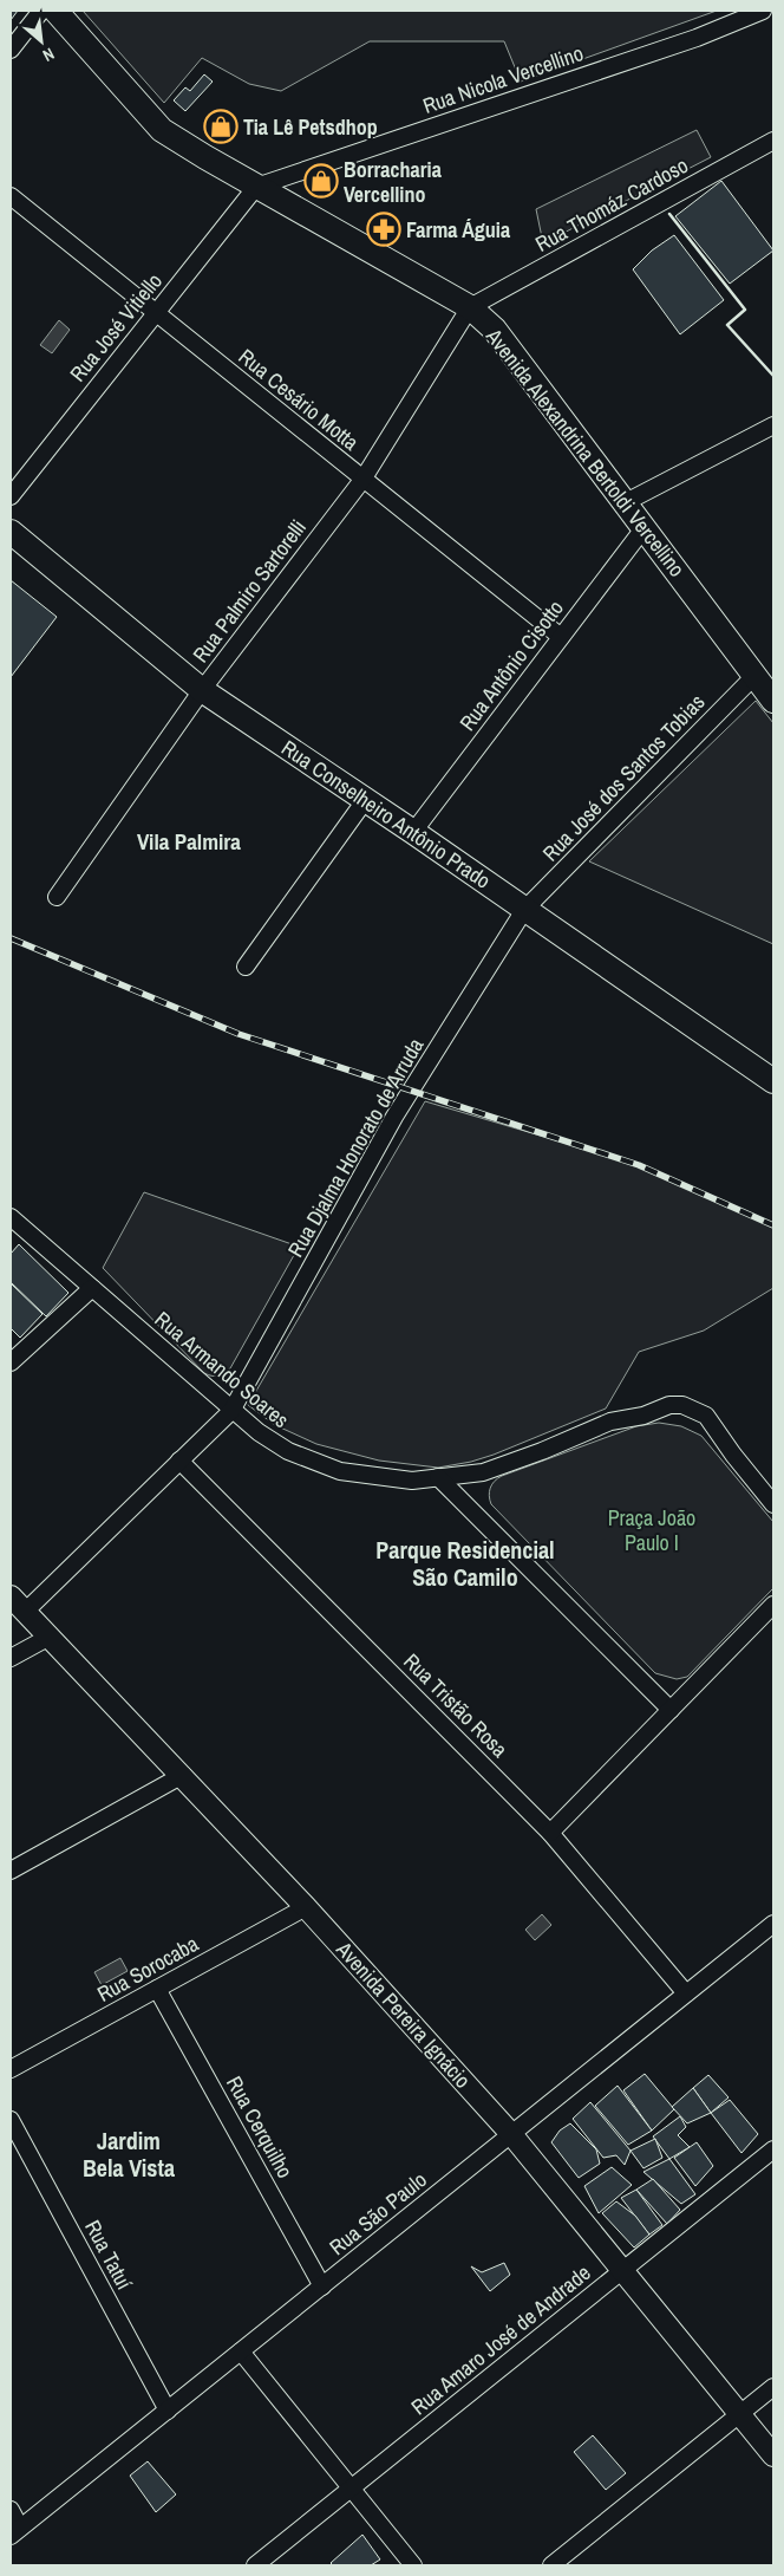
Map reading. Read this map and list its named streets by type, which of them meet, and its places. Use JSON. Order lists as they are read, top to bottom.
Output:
{
  "streets": {
    "main road": ["Avenida Alexandrina Bertoldi Vercellino", "Rua Conselheiro Antônio Prado"],
    "street": [
      "Rua Nicola Vercellino",
      "Rua Thomáz Cardoso",
      "Rua José Vitiello",
      "Rua Cesário Motta",
      "Rua Palmiro Sartorelli",
      "Rua Antônio Cisotto",
      "Rua José dos Santos Tobias",
      "Rua Djalma Honorato de Arruda",
      "Rua Armando Soares",
      "Rua Tristão Rosa",
      "Rua Sorocaba",
      "Avenida Pereira Ignácio",
      "Rua Cerquilho",
      "Rua São Paulo",
      "Rua Tatuí",
      "Rua Amaro José de Andrade"
    ]
  },
  "crossings": [
    ["Rua Nicola Vercellino", "Rua José Vitiello"],
    ["Rua Nicola Vercellino", "Avenida Alexandrina Bertoldi Vercellino"],
    ["Rua Thomáz Cardoso", "Avenida Alexandrina Bertoldi Vercellino"],
    ["Rua Thomáz Cardoso", "Rua Palmiro Sartorelli"],
    ["Rua José Vitiello", "Rua Cesário Motta"],
    ["Rua José Vitiello", "Avenida Alexandrina Bertoldi Vercellino"],
    ["Rua Cesário Motta", "Rua Palmiro Sartorelli"],
    ["Rua Cesário Motta", "Rua Antônio Cisotto"],
    ["Avenida Alexandrina Bertoldi Vercellino", "Rua Palmiro Sartorelli"],
    ["Avenida Alexandrina Bertoldi Vercellino", "Rua Antônio Cisotto"],
    ["Avenida Alexandrina Bertoldi Vercellino", "Rua José dos Santos Tobias"],
    ["Rua Palmiro Sartorelli", "Rua Conselheiro Antônio Prado"],
    ["Rua Antônio Cisotto", "Rua Conselheiro Antônio Prado"],
    ["Rua José dos Santos Tobias", "Rua Conselheiro Antônio Prado"],
    ["Rua José dos Santos Tobias", "Rua Djalma Honorato de Arruda"],
    ["Rua Conselheiro Antônio Prado", "Rua Djalma Honorato de Arruda"],
    ["Rua Djalma Honorato de Arruda", "Rua Armando Soares"],
    ["Rua Djalma Honorato de Arruda", "Rua Tristão Rosa"],
    ["Rua Djalma Honorato de Arruda", "Avenida Pereira Ignácio"],
    ["Rua Tristão Rosa", "Rua São Paulo"],
    ["Rua Sorocaba", "Avenida Pereira Ignácio"],
    ["Rua Sorocaba", "Rua Cerquilho"],
    ["Avenida Pereira Ignácio", "Rua São Paulo"],
    ["Avenida Pereira Ignácio", "Rua Amaro José de Andrade"],
    ["Rua Cerquilho", "Rua São Paulo"],
    ["Rua São Paulo", "Rua Tatuí"]
  ],
  "districts": ["Vila Palmira", "Parque Residencial São Camilo", "Jardim Bela Vista"],
  "parks": ["Praça João Paulo I"],
  "places": {
    "shop": ["Tia Lê Petsdhop", "Borracharia Vercellino"],
    "pharmacy": ["Farma Águia"]
  },
  "north": "bottom right"
}
